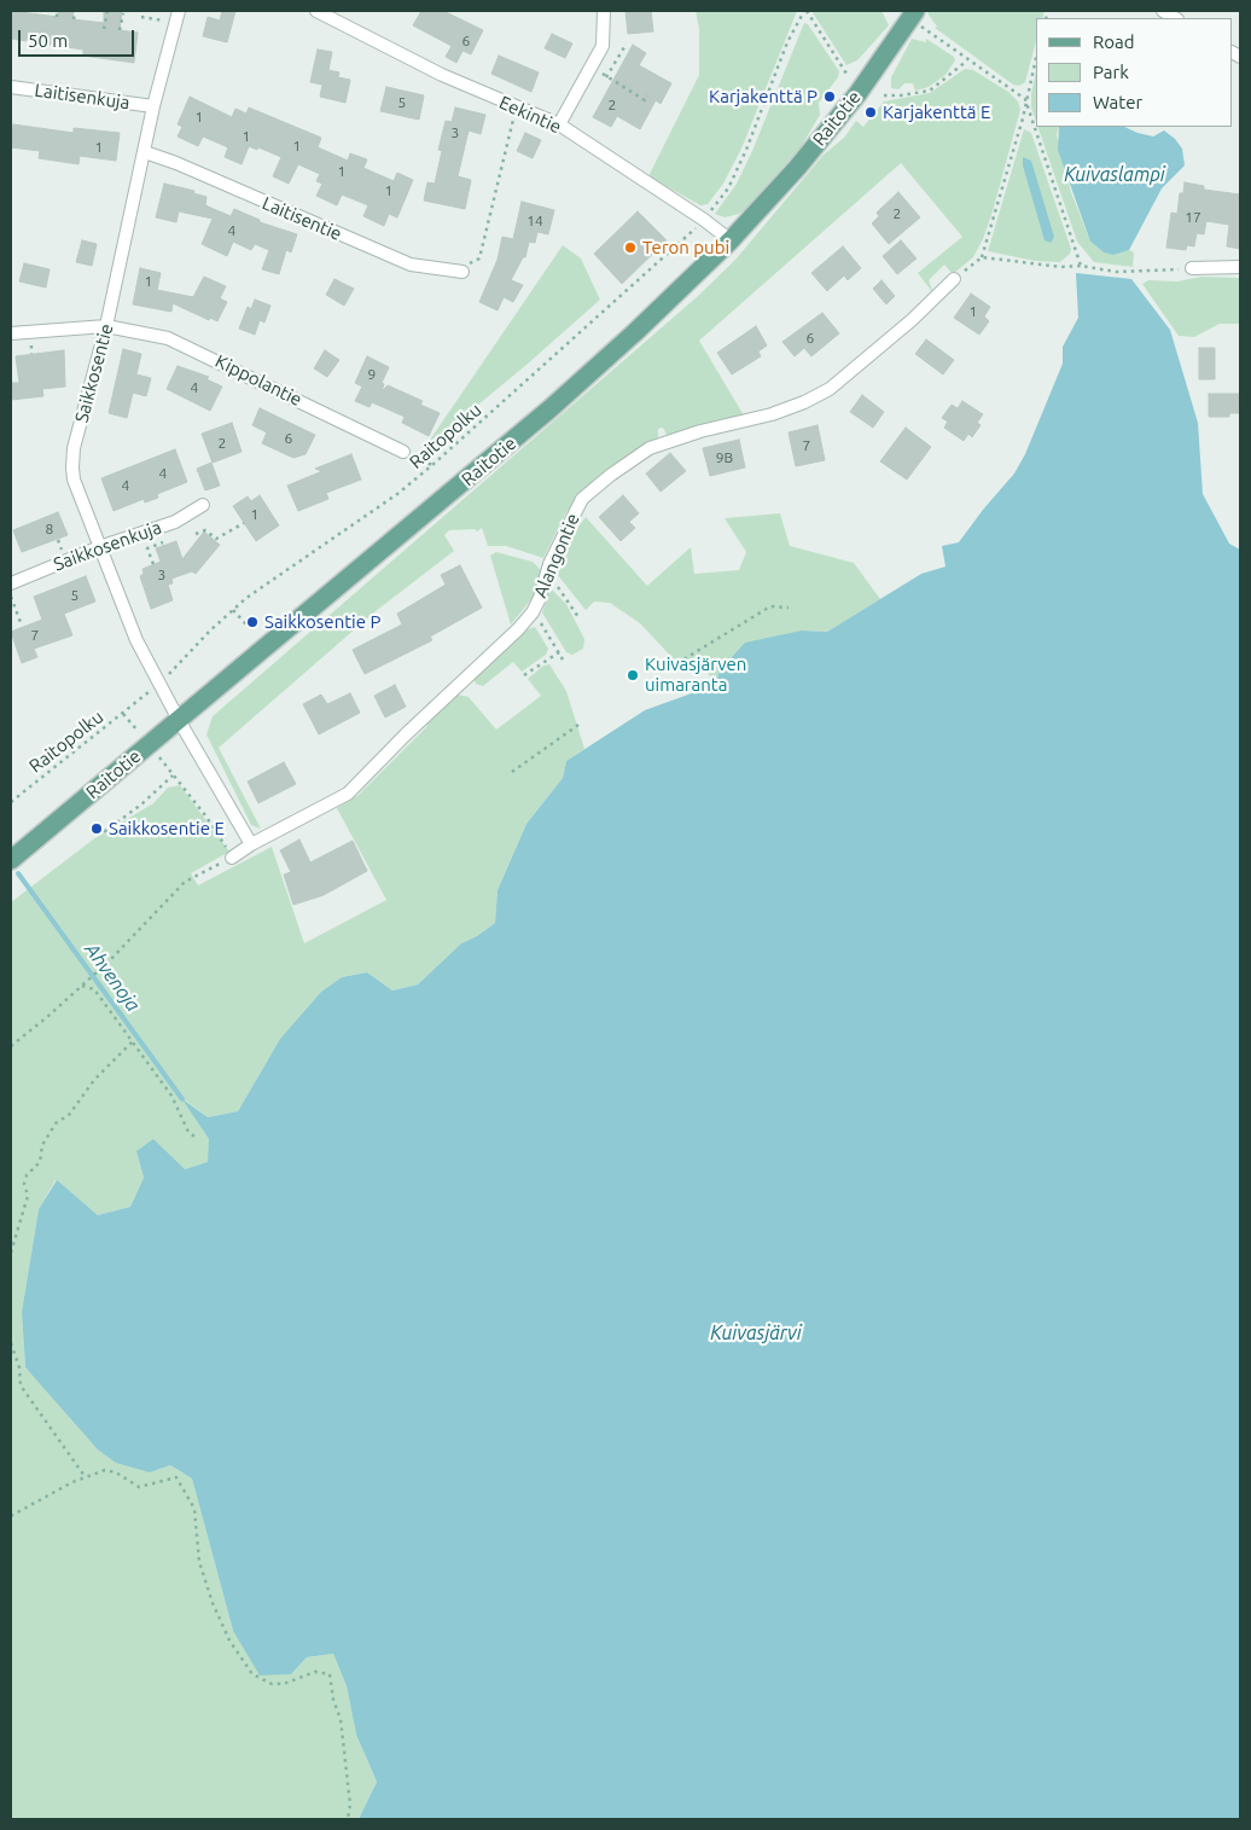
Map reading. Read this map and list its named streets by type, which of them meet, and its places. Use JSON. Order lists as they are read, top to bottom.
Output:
{
  "streets": {
    "main road": ["Raitotie"],
    "street": [
      "Laitisenkuja",
      "Eekintie",
      "Laitisentie",
      "Saikkosentie",
      "Kippolantie",
      "Saikkosenkuja",
      "Alangontie"
    ],
    "path": ["Raitopolku"]
  },
  "crossings": [
    ["Laitisenkuja", "Saikkosentie"],
    ["Eekintie", "Raitotie"],
    ["Eekintie", "Raitopolku"],
    ["Raitotie", "Saikkosentie"],
    ["Laitisentie", "Saikkosentie"],
    ["Saikkosentie", "Kippolantie"],
    ["Saikkosentie", "Raitopolku"],
    ["Saikkosentie", "Saikkosenkuja"]
  ],
  "water": ["Kuivaslampi", "Ahvenoja", "Kuivasjärvi"],
  "places": [
    "Karjakenttä P",
    "Karjakenttä E",
    "Teron pubi",
    "Saikkosentie P",
    "Kuivasjärven uimaranta",
    "Saikkosentie E"
  ],
  "house_numbers": [
    "6",
    "5",
    "2",
    "1",
    "3",
    "1",
    "1",
    "1",
    "1",
    "1",
    "2",
    "17",
    "14",
    "4",
    "1",
    "1",
    "6",
    "9",
    "4",
    "6",
    "2",
    "7",
    "9B",
    "4",
    "4",
    "1",
    "8",
    "3",
    "5",
    "7"
  ],
  "legend": ["Road", "Park", "Water"],
  "scale_bar": "50 m"
}
